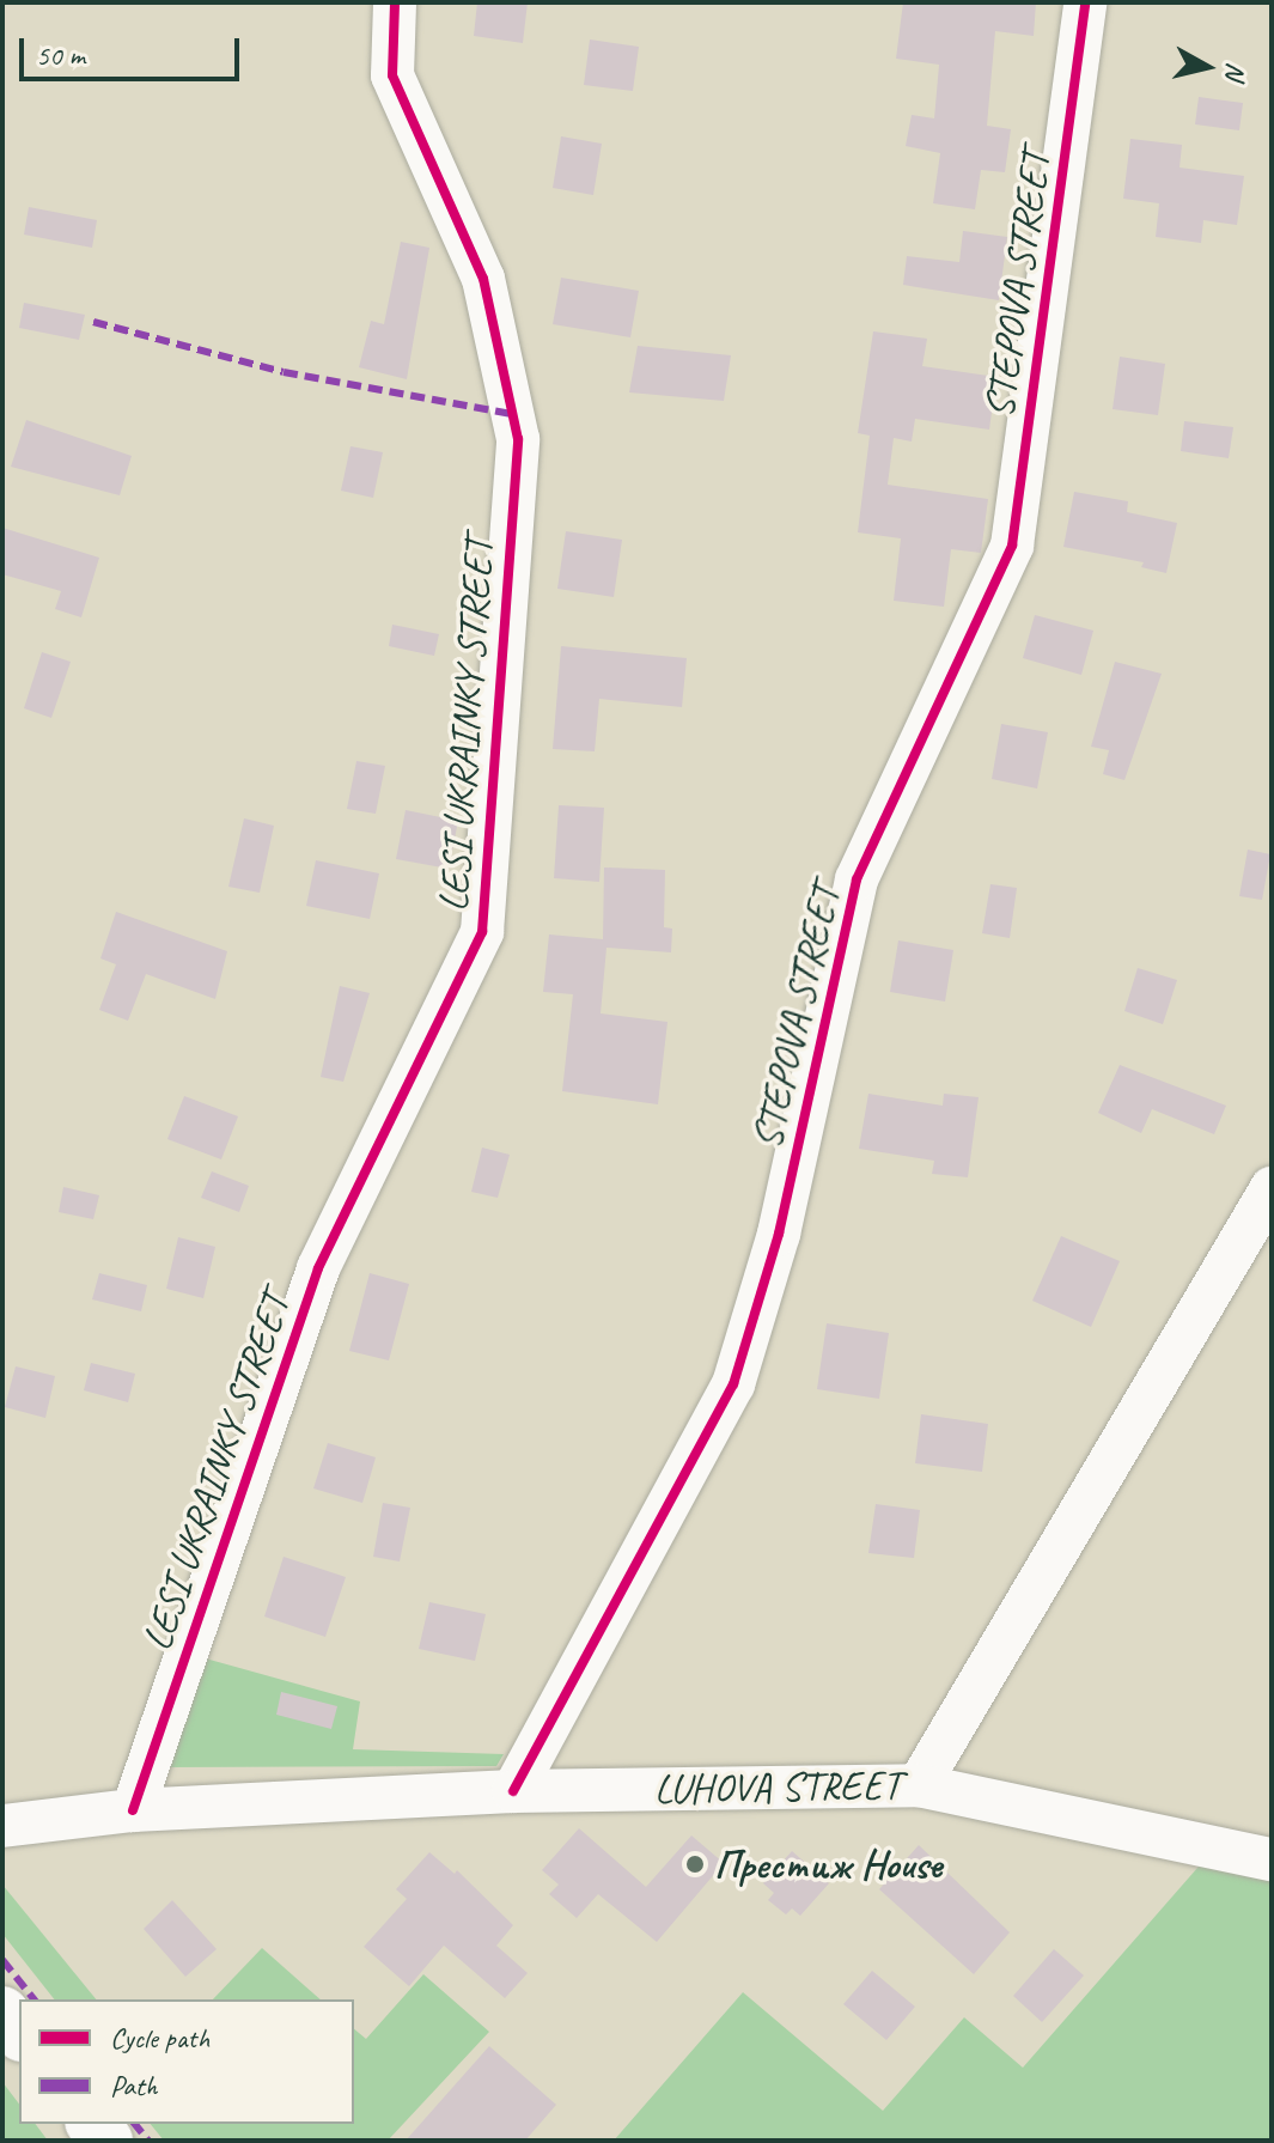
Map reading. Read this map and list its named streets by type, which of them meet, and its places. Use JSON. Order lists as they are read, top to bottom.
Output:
{
  "streets": {
    "street": ["STEPOVA STREET", "LESI UKRAINKY STREET", "LUHOVA STREET"]
  },
  "crossings": [
    ["STEPOVA STREET", "LUHOVA STREET"],
    ["LESI UKRAINKY STREET", "LUHOVA STREET"]
  ],
  "places": ["Престиж House"],
  "legend": ["Cycle path", "Path"],
  "scale_bar": "50 m",
  "north": "right"
}
